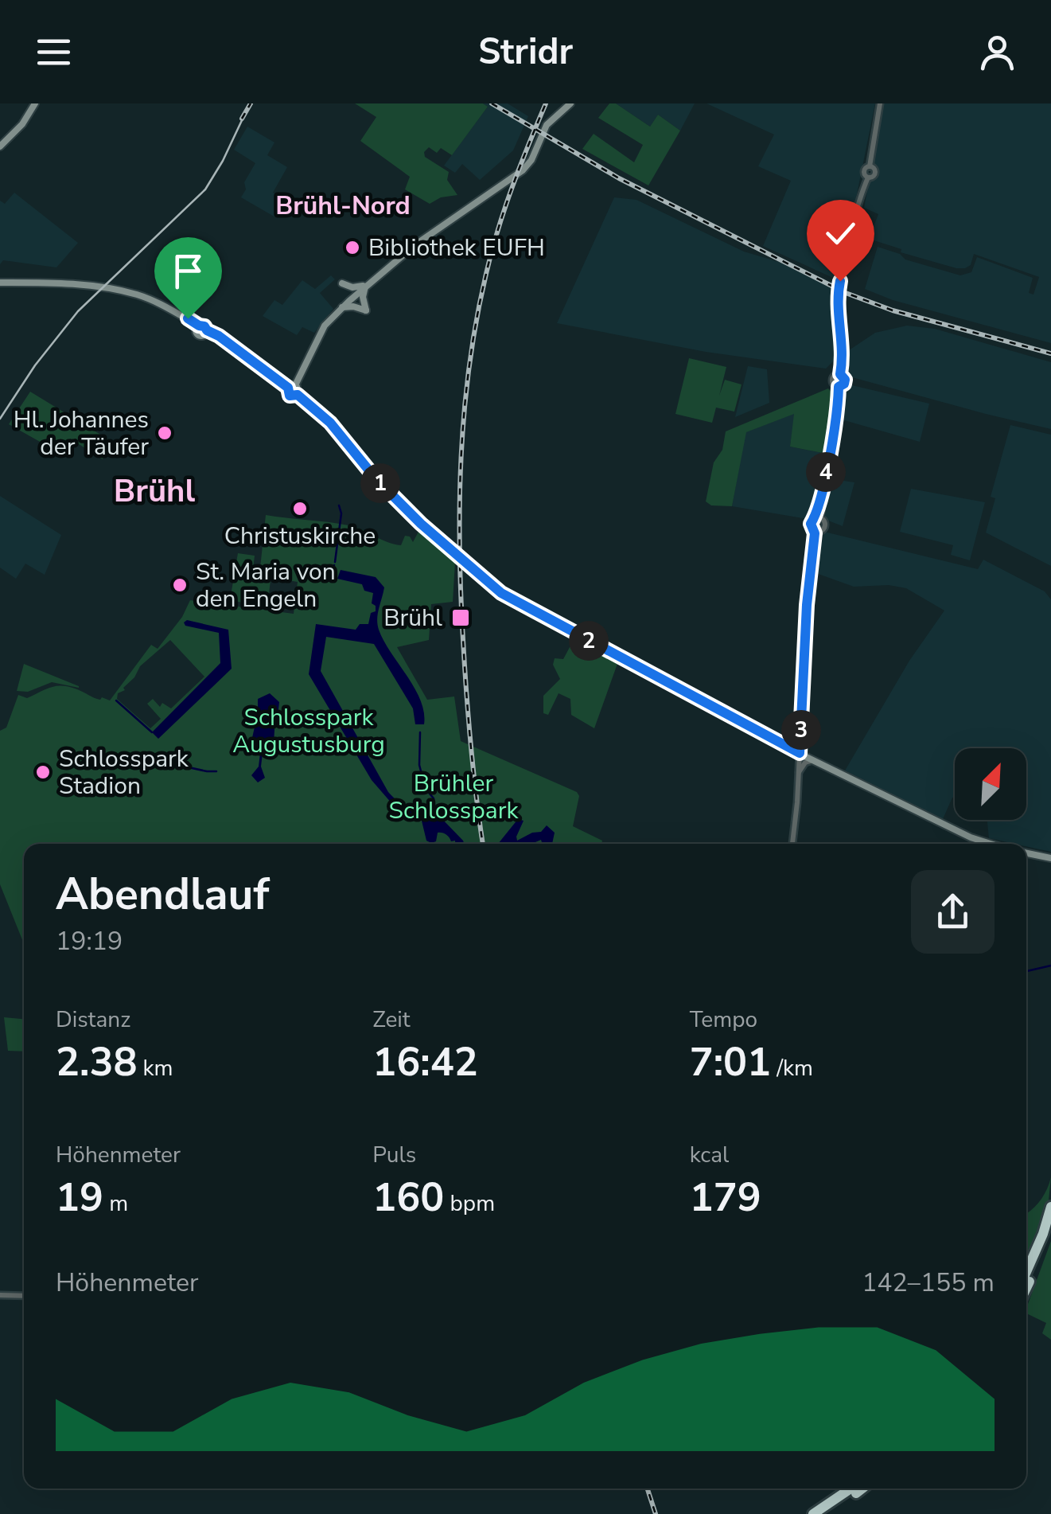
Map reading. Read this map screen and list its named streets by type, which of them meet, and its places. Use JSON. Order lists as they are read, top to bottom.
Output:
{
  "districts": ["Brühl-Nord", "Brühl"],
  "parks": ["Schlosspark Augustusburg", "Brühler Schlosspark"],
  "places": {
    "other": [
      "Bibliothek EUFH",
      "Hl. Johannes der Täufer",
      "Christuskirche",
      "St. Maria von den Engeln",
      "Schlosspark Stadion"
    ],
    "transit": ["Brühl"]
  },
  "north": "top right",
  "page": {
    "header": "Stridr",
    "pins": [
      "4",
      "1",
      "2",
      "3"
    ],
    "heading": ["Abendlauf", "19:19"],
    "stats": [
      ["Distanz", "2.38 km"],
      ["Zeit", "16:42"],
      ["Tempo", "7:01 /km"],
      ["Höhenmeter", "19 m"],
      ["Puls", "160 bpm"],
      ["kcal", "179"]
    ],
    "chart": ["Höhenmeter", "142–155 m"]
  }
}
